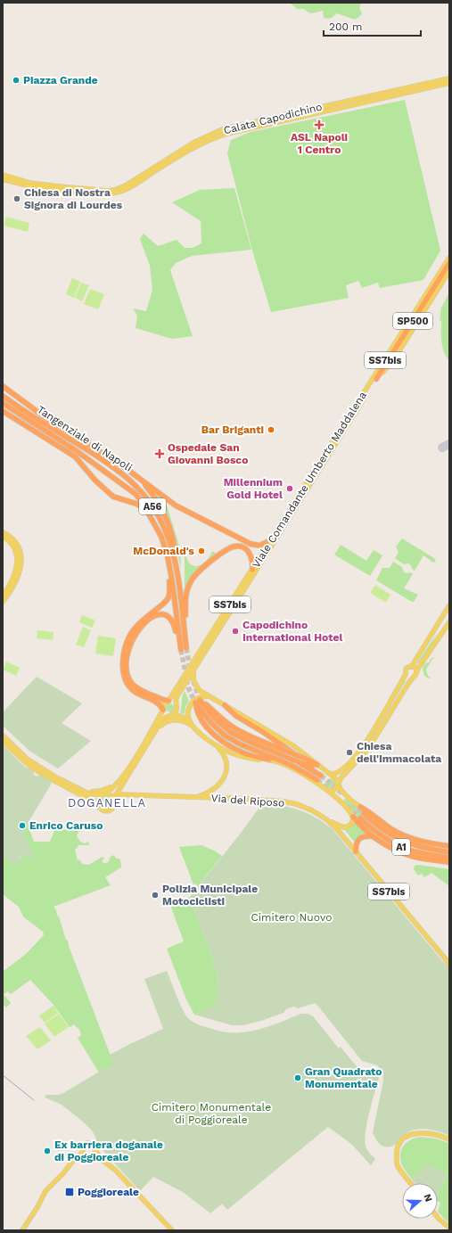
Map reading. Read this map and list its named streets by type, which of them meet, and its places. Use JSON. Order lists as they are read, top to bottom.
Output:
{
  "streets": {
    "highway": [
      "SP500",
      "Tangenziale di Napoli",
      "A56",
      "A1"
    ],
    "main road": [
      "Calata Capodichino",
      "SS7bis",
      "Viale Comandante Umberto Maddalena",
      "Via del Riposo"
    ]
  },
  "crossings": [
    ["SP500", "Viale Comandante Umberto Maddalena"],
    ["Tangenziale di Napoli", "Viale Comandante Umberto Maddalena"],
    ["Viale Comandante Umberto Maddalena", "Via del Riposo"]
  ],
  "districts": ["DOGANELLA"],
  "parks": ["Cimitero Nuovo", "Cimitero Monumentale di Poggioreale"],
  "places": {
    "other": [
      "Piazza Grande",
      "Chiesa di Nostra Signora di Lourdes",
      "Bar Briganti",
      "Millennium Gold Hotel",
      "McDonald's",
      "Capodichino International Hotel",
      "Chiesa dell'Immacolata",
      "Enrico Caruso",
      "Polizia Municipale Motociclisti",
      "Gran Quadrato Monumentale",
      "Ex barriera doganale di Poggioreale"
    ],
    "health": ["ASL Napoli 1 Centro", "Ospedale San Giovanni Bosco"],
    "transit": ["Poggioreale"]
  },
  "scale_bar": "200 m",
  "north": "right"
}
